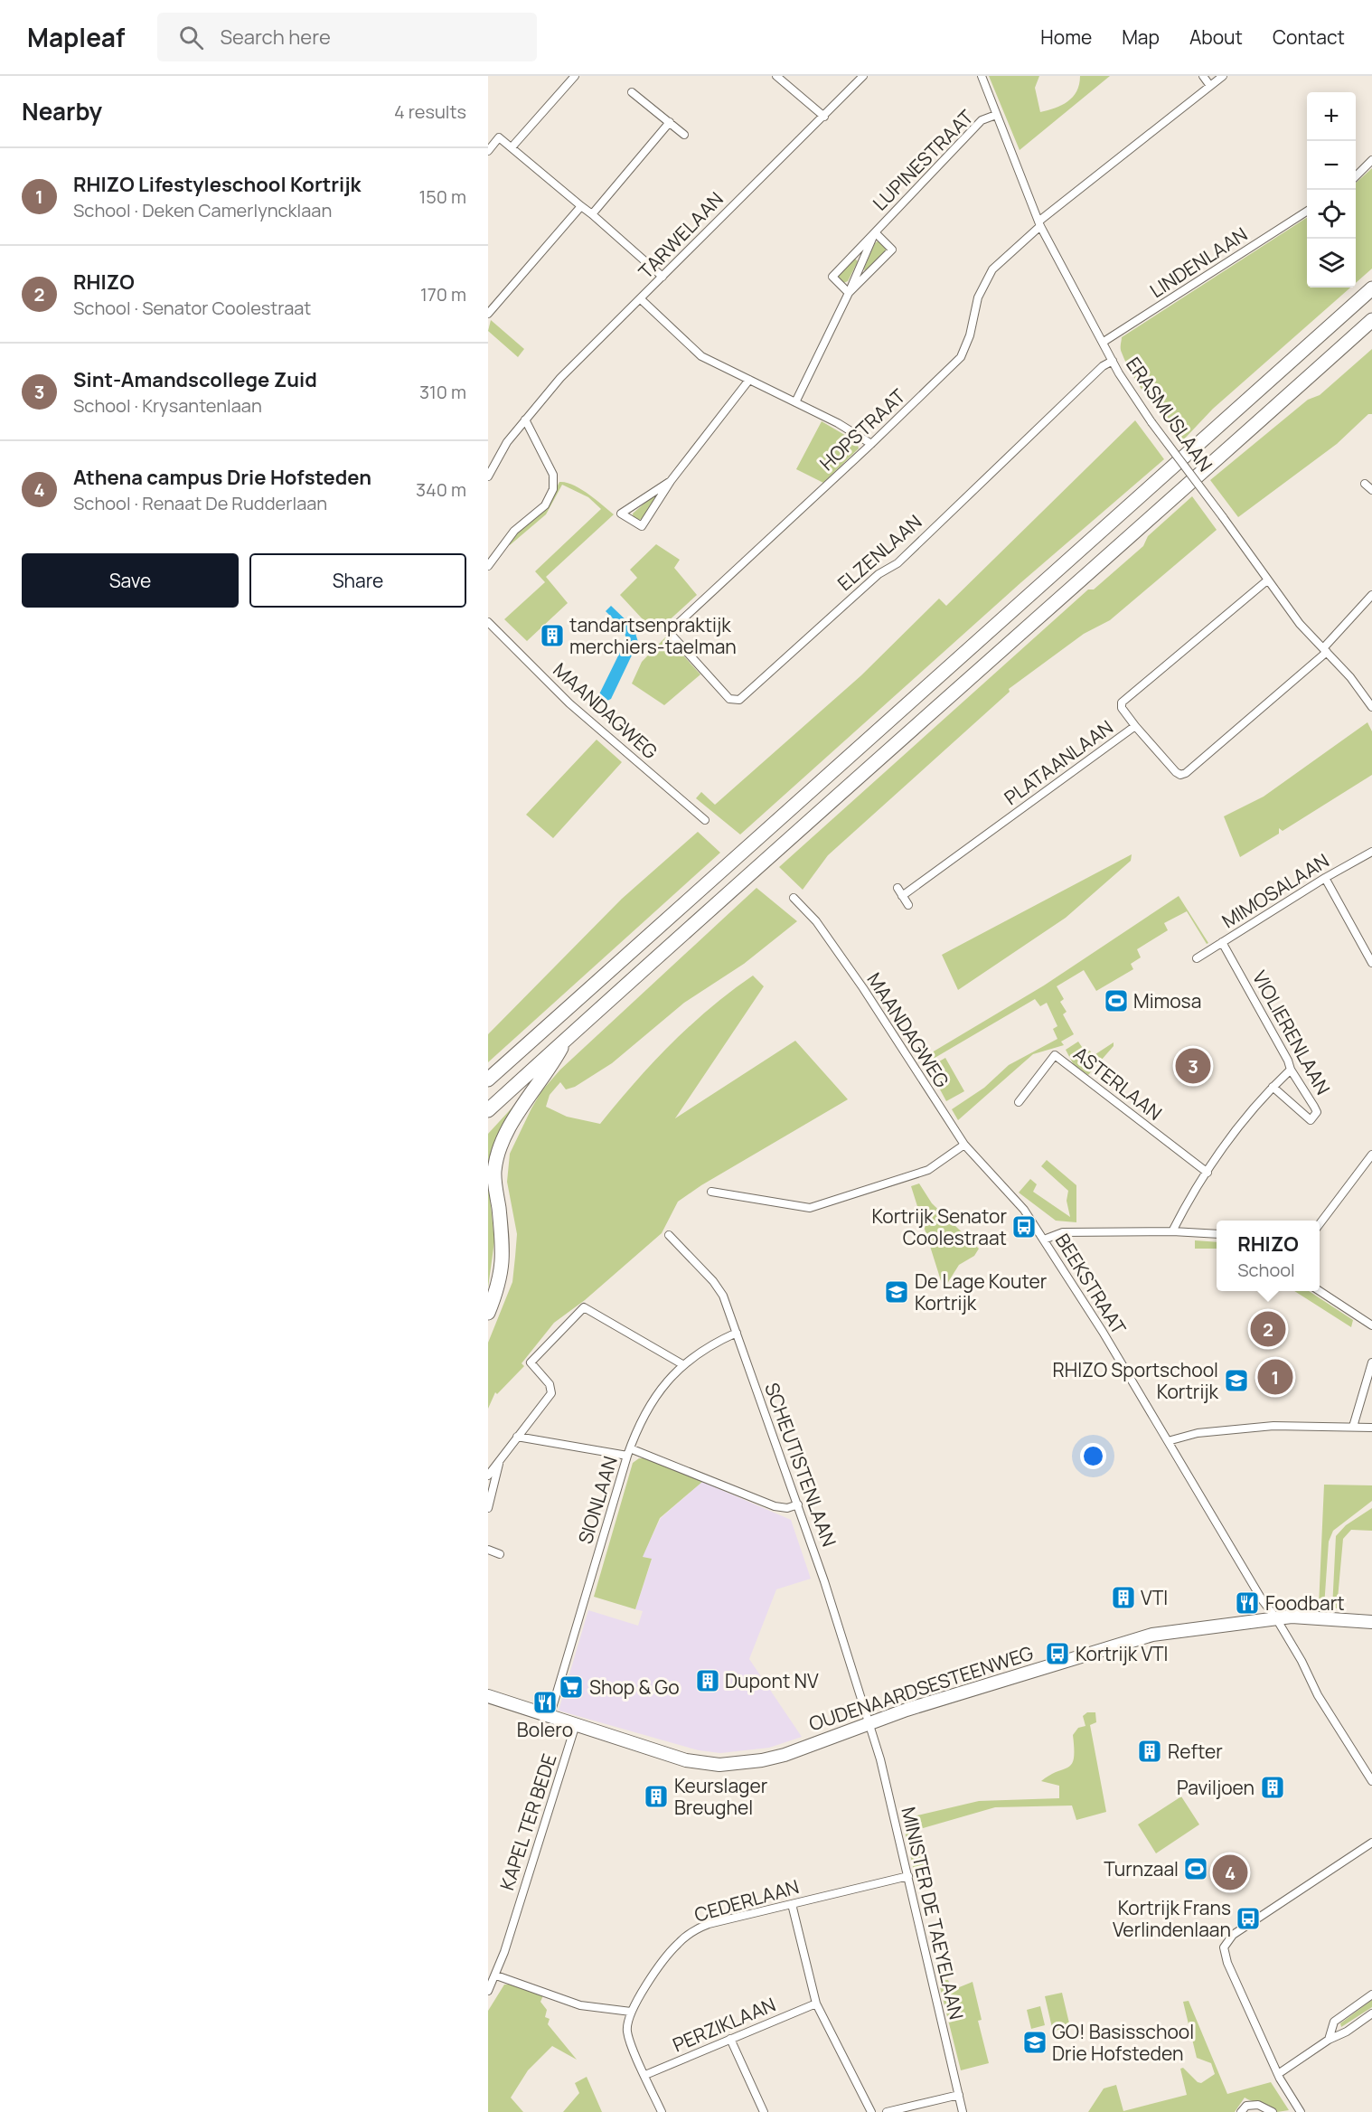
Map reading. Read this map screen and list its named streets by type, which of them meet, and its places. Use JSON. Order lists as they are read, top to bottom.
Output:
{
  "streets": {
    "main road": ["OUDENAARDSESTEENWEG"],
    "street": [
      "LUPINESTRAAT",
      "TARWELAAN",
      "LINDENLAAN",
      "ERASMUSLAAN",
      "HOPSTRAAT",
      "ELZENLAAN",
      "MAANDAGWEG",
      "PLATAANLAAN",
      "MIMOSALAAN",
      "VIOLIERENLAAN",
      "ASTERLAAN",
      "BEEKSTRAAT",
      "SCHEUTISTENLAAN",
      "SIONLAAN",
      "KAPEL TER BEDE",
      "CEDERLAAN",
      "MINISTER DE TAEYELAAN",
      "PERZIKLAAN"
    ]
  },
  "crossings": [
    ["LUPINESTRAAT", "ERASMUSLAAN"],
    ["LINDENLAAN", "ERASMUSLAAN"],
    ["ERASMUSLAAN", "HOPSTRAAT"],
    ["ERASMUSLAAN", "ELZENLAAN"],
    ["ERASMUSLAAN", "PLATAANLAAN"],
    ["HOPSTRAAT", "ELZENLAAN"],
    ["MAANDAGWEG", "BEEKSTRAAT"],
    ["MIMOSALAAN", "VIOLIERENLAAN"],
    ["BEEKSTRAAT", "OUDENAARDSESTEENWEG"],
    ["SCHEUTISTENLAAN", "SIONLAAN"],
    ["SCHEUTISTENLAAN", "OUDENAARDSESTEENWEG"],
    ["SCHEUTISTENLAAN", "MINISTER DE TAEYELAAN"],
    ["SIONLAAN", "OUDENAARDSESTEENWEG"],
    ["OUDENAARDSESTEENWEG", "KAPEL TER BEDE"],
    ["OUDENAARDSESTEENWEG", "MINISTER DE TAEYELAAN"],
    ["CEDERLAAN", "MINISTER DE TAEYELAAN"],
    ["CEDERLAAN", "PERZIKLAAN"]
  ],
  "places": {
    "building": [
      "tandartsenpraktijk merchiers-taelman",
      "VTI",
      "Dupont NV",
      "Refter",
      "Paviljoen",
      "Keurslager Breughel"
    ],
    "sports": ["Mimosa", "Turnzaal"],
    "bus stop": ["Kortrijk Senator Coolestraat", "Kortrijk VTI", "Kortrijk Frans Verlindenlaan"],
    "school or university": ["De Lage Kouter Kortrijk", "RHIZO Sportschool Kortrijk", "GO! Basisschool Drie Hofsteden"],
    "restaurant": ["Foodbart", "Bolero"],
    "supermarket": ["Shop & Go"]
  },
  "page": {
    "header": "Mapleaf",
    "search": "Search here",
    "nav": [
      "Home",
      "Map",
      "About",
      "Contact"
    ],
    "heading": ["Nearby", "4 results"],
    "map_buttons": ["+", "−"],
    "list": [
      {
        "mark": "1",
        "name": "RHIZO Lifestyleschool Kortrijk",
        "note": "School · Deken Camerlyncklaan",
        "value": "150 m"
      },
      {
        "mark": "2",
        "name": "RHIZO",
        "note": "School · Senator Coolestraat",
        "value": "170 m"
      },
      {
        "mark": "3",
        "name": "Sint-Amandscollege Zuid",
        "note": "School · Krysantenlaan",
        "value": "310 m"
      },
      {
        "mark": "4",
        "name": "Athena campus Drie Hofsteden",
        "note": "School · Renaat De Rudderlaan",
        "value": "340 m"
      }
    ],
    "buttons": ["Save", "Share"],
    "pins": [
      "3",
      "2",
      "1",
      "4"
    ],
    "popup": ["RHIZO", "School"]
  }
}
